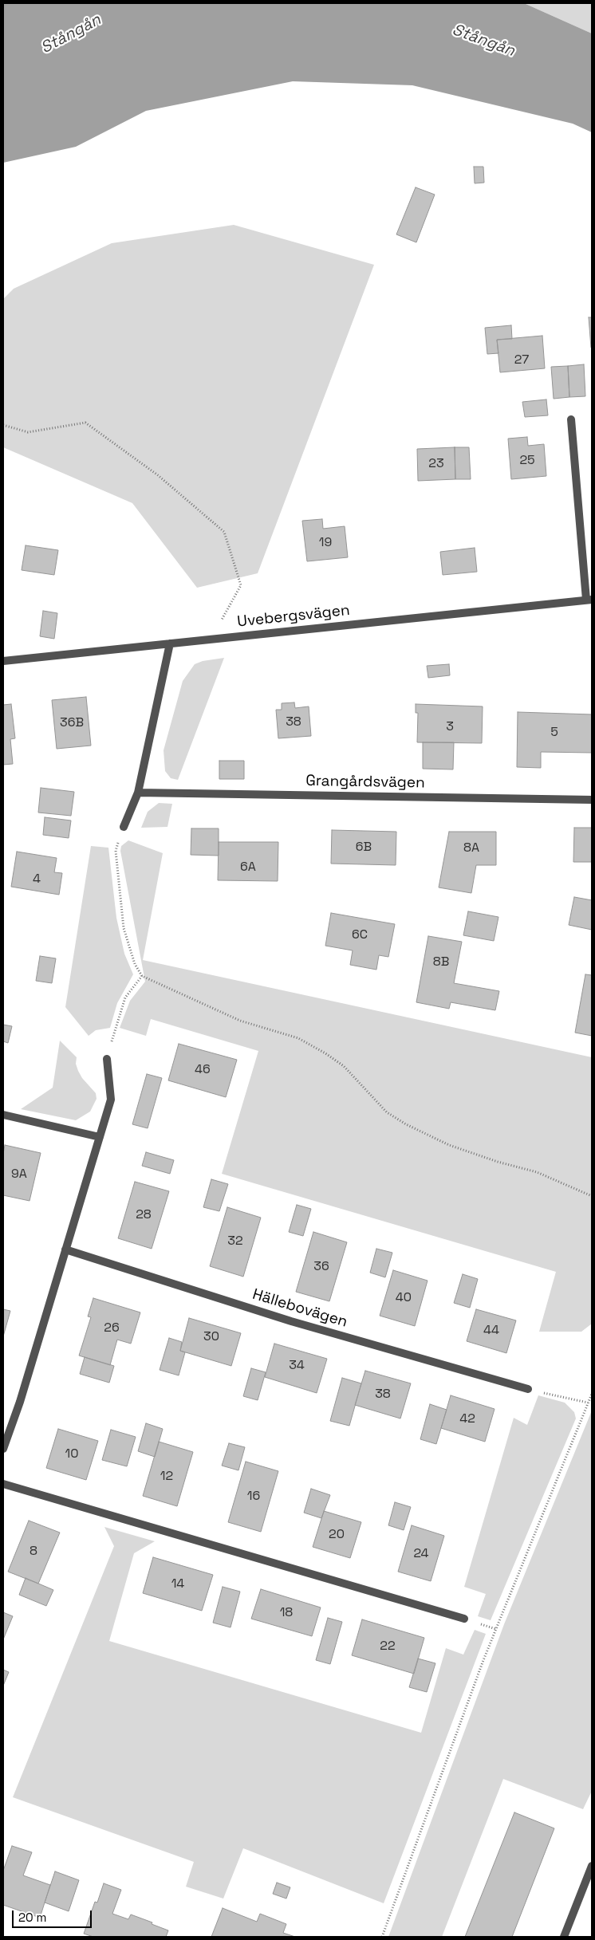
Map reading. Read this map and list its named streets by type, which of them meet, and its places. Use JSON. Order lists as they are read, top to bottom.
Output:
{
  "streets": {
    "street": ["Uvebergsvägen", "Grangårdsvägen", "Hällebovägen"]
  },
  "water": ["Stångån"],
  "house_numbers": [
    "27",
    "25",
    "23",
    "19",
    "38",
    "36B",
    "3",
    "5",
    "6B",
    "8A",
    "6A",
    "4",
    "6C",
    "8B",
    "46",
    "9A",
    "28",
    "32",
    "36",
    "40",
    "26",
    "44",
    "30",
    "34",
    "38",
    "42",
    "10",
    "12",
    "16",
    "20",
    "8",
    "24",
    "14",
    "18",
    "22"
  ],
  "scale_bar": "20 m"
}
